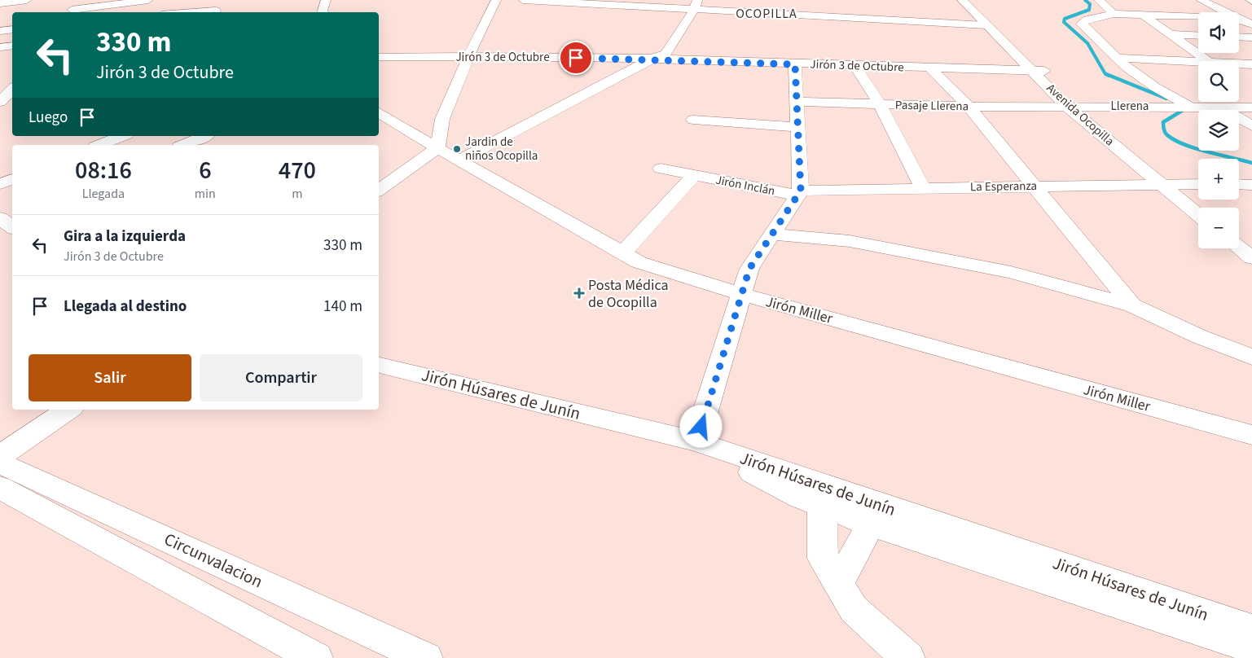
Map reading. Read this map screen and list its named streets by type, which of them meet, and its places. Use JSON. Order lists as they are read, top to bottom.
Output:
{
  "streets": {
    "street": [
      "Jirón 3 de Octubre",
      "Pasaje Llerena",
      "Llerena",
      "Avenida Ocopilla",
      "Jirón Inclán",
      "La Esperanza",
      "Jirón Miller",
      "Jirón Húsares de Junín",
      "Circunvalacion"
    ]
  },
  "crossings": [
    ["Jirón 3 de Octubre", "Avenida Ocopilla"],
    ["Pasaje Llerena", "Llerena"],
    ["Pasaje Llerena", "Avenida Ocopilla"],
    ["Llerena", "Avenida Ocopilla"],
    ["Avenida Ocopilla", "La Esperanza"],
    ["Jirón Inclán", "La Esperanza"]
  ],
  "districts": ["OCOPILLA"],
  "places": {
    "other": ["Jardin de niños Ocopilla"],
    "health": ["Posta Médica de Ocopilla"]
  },
  "page": {
    "map_buttons": ["+", "−"],
    "turn": ["330 m", "Jirón 3 de Octubre"],
    "then": "Luego",
    "eta": [
      "08:16",
      "Llegada",
      "6",
      "min",
      "470",
      "m"
    ],
    "list": [
      {
        "name": "Gira a la izquierda",
        "note": "Jirón 3 de Octubre",
        "value": "330 m"
      },
      {
        "name": "Llegada al destino",
        "value": "140 m"
      }
    ],
    "buttons": ["Salir", "Compartir"]
  }
}
